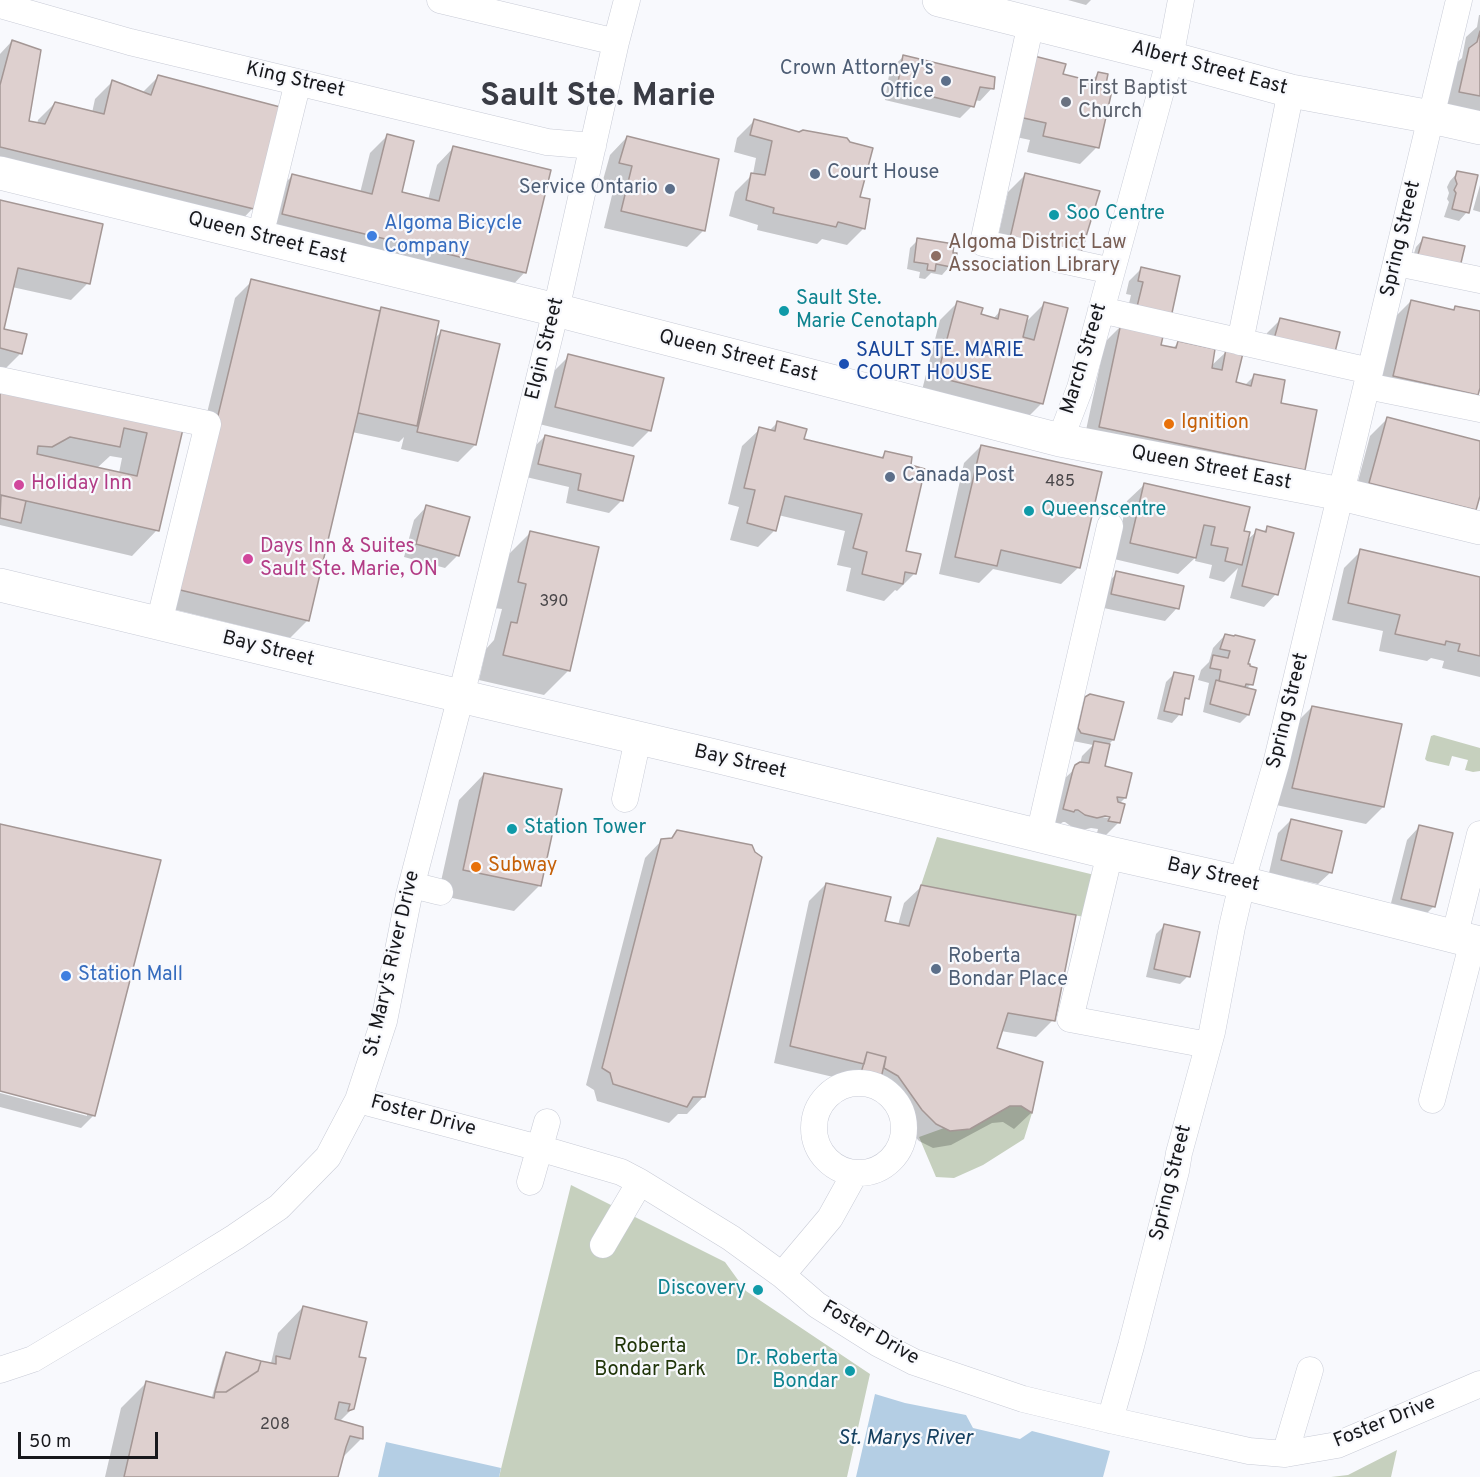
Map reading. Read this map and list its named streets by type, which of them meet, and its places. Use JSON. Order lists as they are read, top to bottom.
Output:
{
  "streets": {
    "main road": ["Albert Street East", "Queen Street East", "Bay Street"],
    "street": [
      "King Street",
      "Spring Street",
      "Elgin Street",
      "March Street",
      "St. Mary's River Drive",
      "Foster Drive"
    ]
  },
  "crossings": [
    ["Albert Street East", "Spring Street"],
    ["Albert Street East", "March Street"],
    ["King Street", "Elgin Street"],
    ["Queen Street East", "Spring Street"],
    ["Queen Street East", "Elgin Street"],
    ["Queen Street East", "March Street"],
    ["Spring Street", "Bay Street"],
    ["Spring Street", "Foster Drive"],
    ["Elgin Street", "Bay Street"],
    ["Elgin Street", "St. Mary's River Drive"],
    ["Bay Street", "St. Mary's River Drive"],
    ["St. Mary's River Drive", "Foster Drive"]
  ],
  "districts": ["Sault Ste. Marie"],
  "water": ["St. Marys River"],
  "parks": ["Roberta Bondar Park"],
  "places": [
    "Crown Attorney's Office",
    "First Baptist Church",
    "Court House",
    "Service Ontario",
    "Soo Centre",
    "Algoma Bicycle Company",
    "Algoma District Law Association Library",
    "Sault Ste. Marie Cenotaph",
    "SAULT STE. MARIE COURT HOUSE",
    "Ignition",
    "Canada Post",
    "Holiday Inn",
    "Queenscentre",
    "Days Inn & Suites Sault Ste. Marie, ON",
    "Station Tower",
    "Subway",
    "Roberta Bondar Place",
    "Station Mall",
    "Discovery",
    "Dr. Roberta Bondar"
  ],
  "house_numbers": ["485", "390", "208"],
  "scale_bar": "50 m"
}
